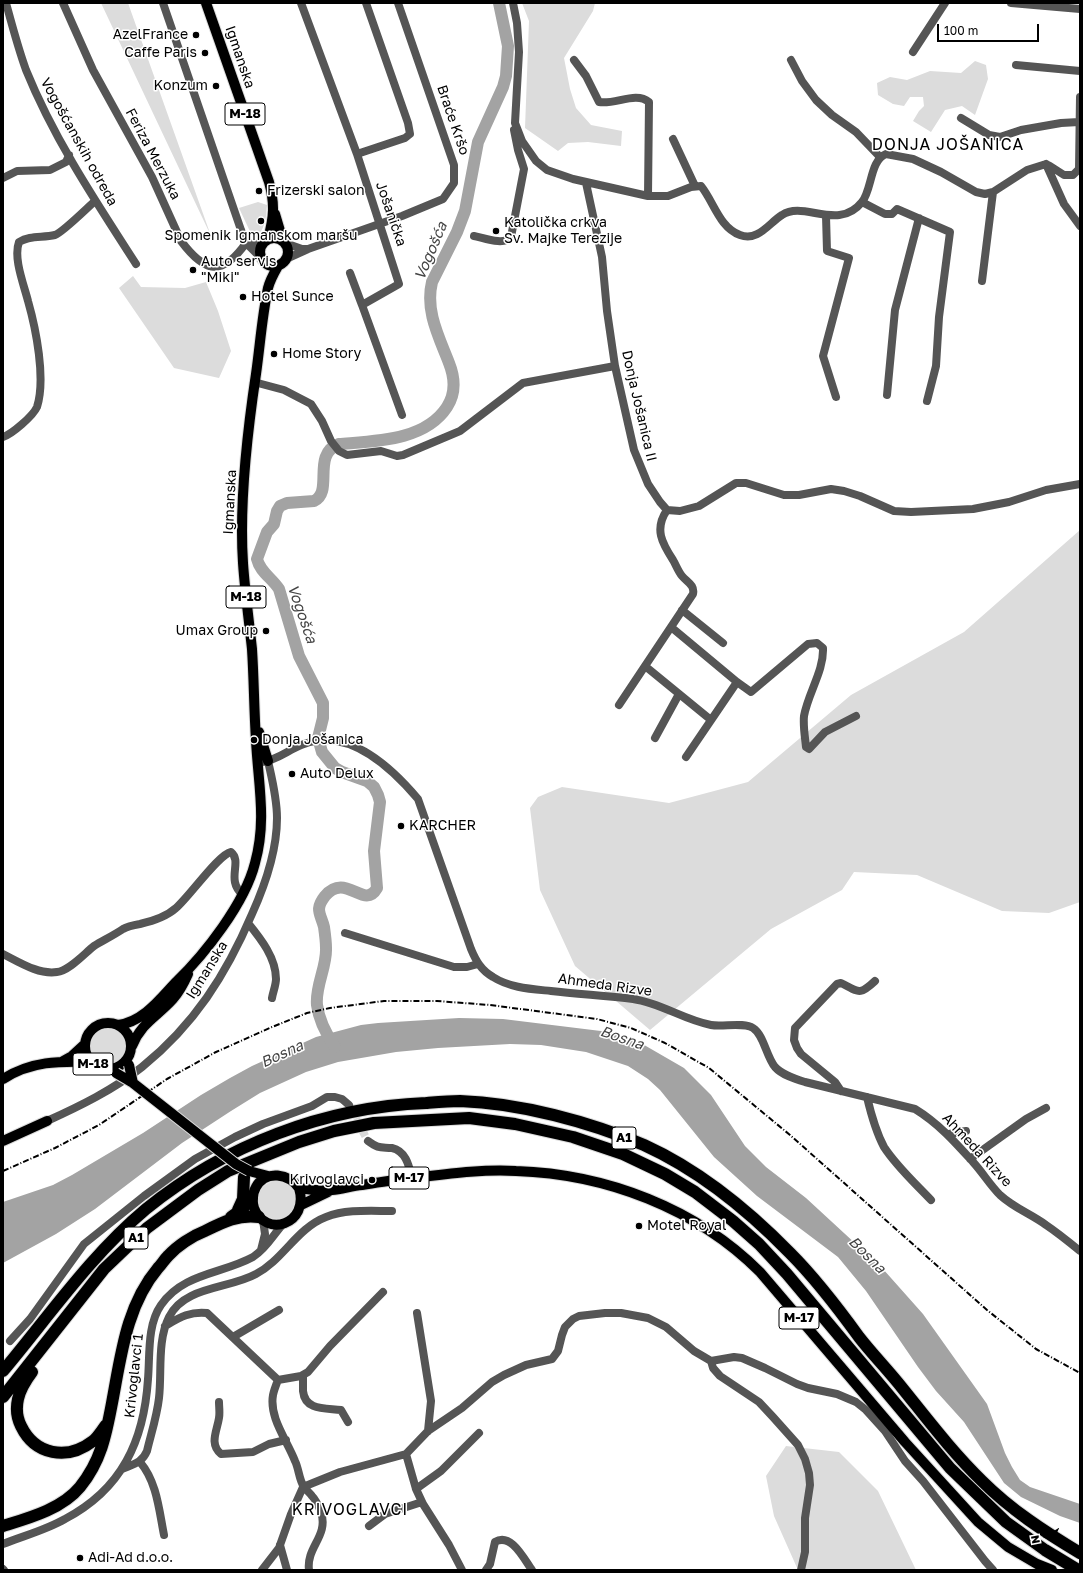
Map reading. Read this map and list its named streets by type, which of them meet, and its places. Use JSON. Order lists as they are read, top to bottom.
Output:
{
  "streets": {
    "highway": ["A1"],
    "main road": ["Igmanska", "M-18", "M-17"],
    "street": [
      "Braće Kršo",
      "Vogošćanskih odreda",
      "Feriza Merzuka",
      "Jošanička",
      "Donja Jošanica II",
      "Ahmeda Rizve",
      "Krivoglavci 1"
    ]
  },
  "crossings": [
    ["Igmanska", "M-18"],
    ["Igmanska", "Braće Kršo"],
    ["Igmanska", "Ahmeda Rizve"],
    ["M-18", "Braće Kršo"],
    ["M-18", "Ahmeda Rizve"],
    ["Braće Kršo", "Jošanička"],
    ["M-17", "Krivoglavci 1"]
  ],
  "districts": ["DONJA JOŠANICA", "KRIVOGLAVCI"],
  "water": ["Vogošća", "Bosna"],
  "places": [
    "AzelFrance",
    "Caffe Paris",
    "Konzum",
    "Frizerski salon",
    "Spomenik Igmanskom maršu",
    "Katolička crkva Sv. Majke Terezije",
    "Auto servis \"Miki\"",
    "Hotel Sunce",
    "Home Story",
    "Umax Group",
    "Donja Jošanica",
    "Auto Delux",
    "KARCHER",
    "Krivoglavci",
    "Motel Royal",
    "Adi-Ad d.o.o."
  ],
  "scale_bar": "100 m",
  "north": "left"
}
